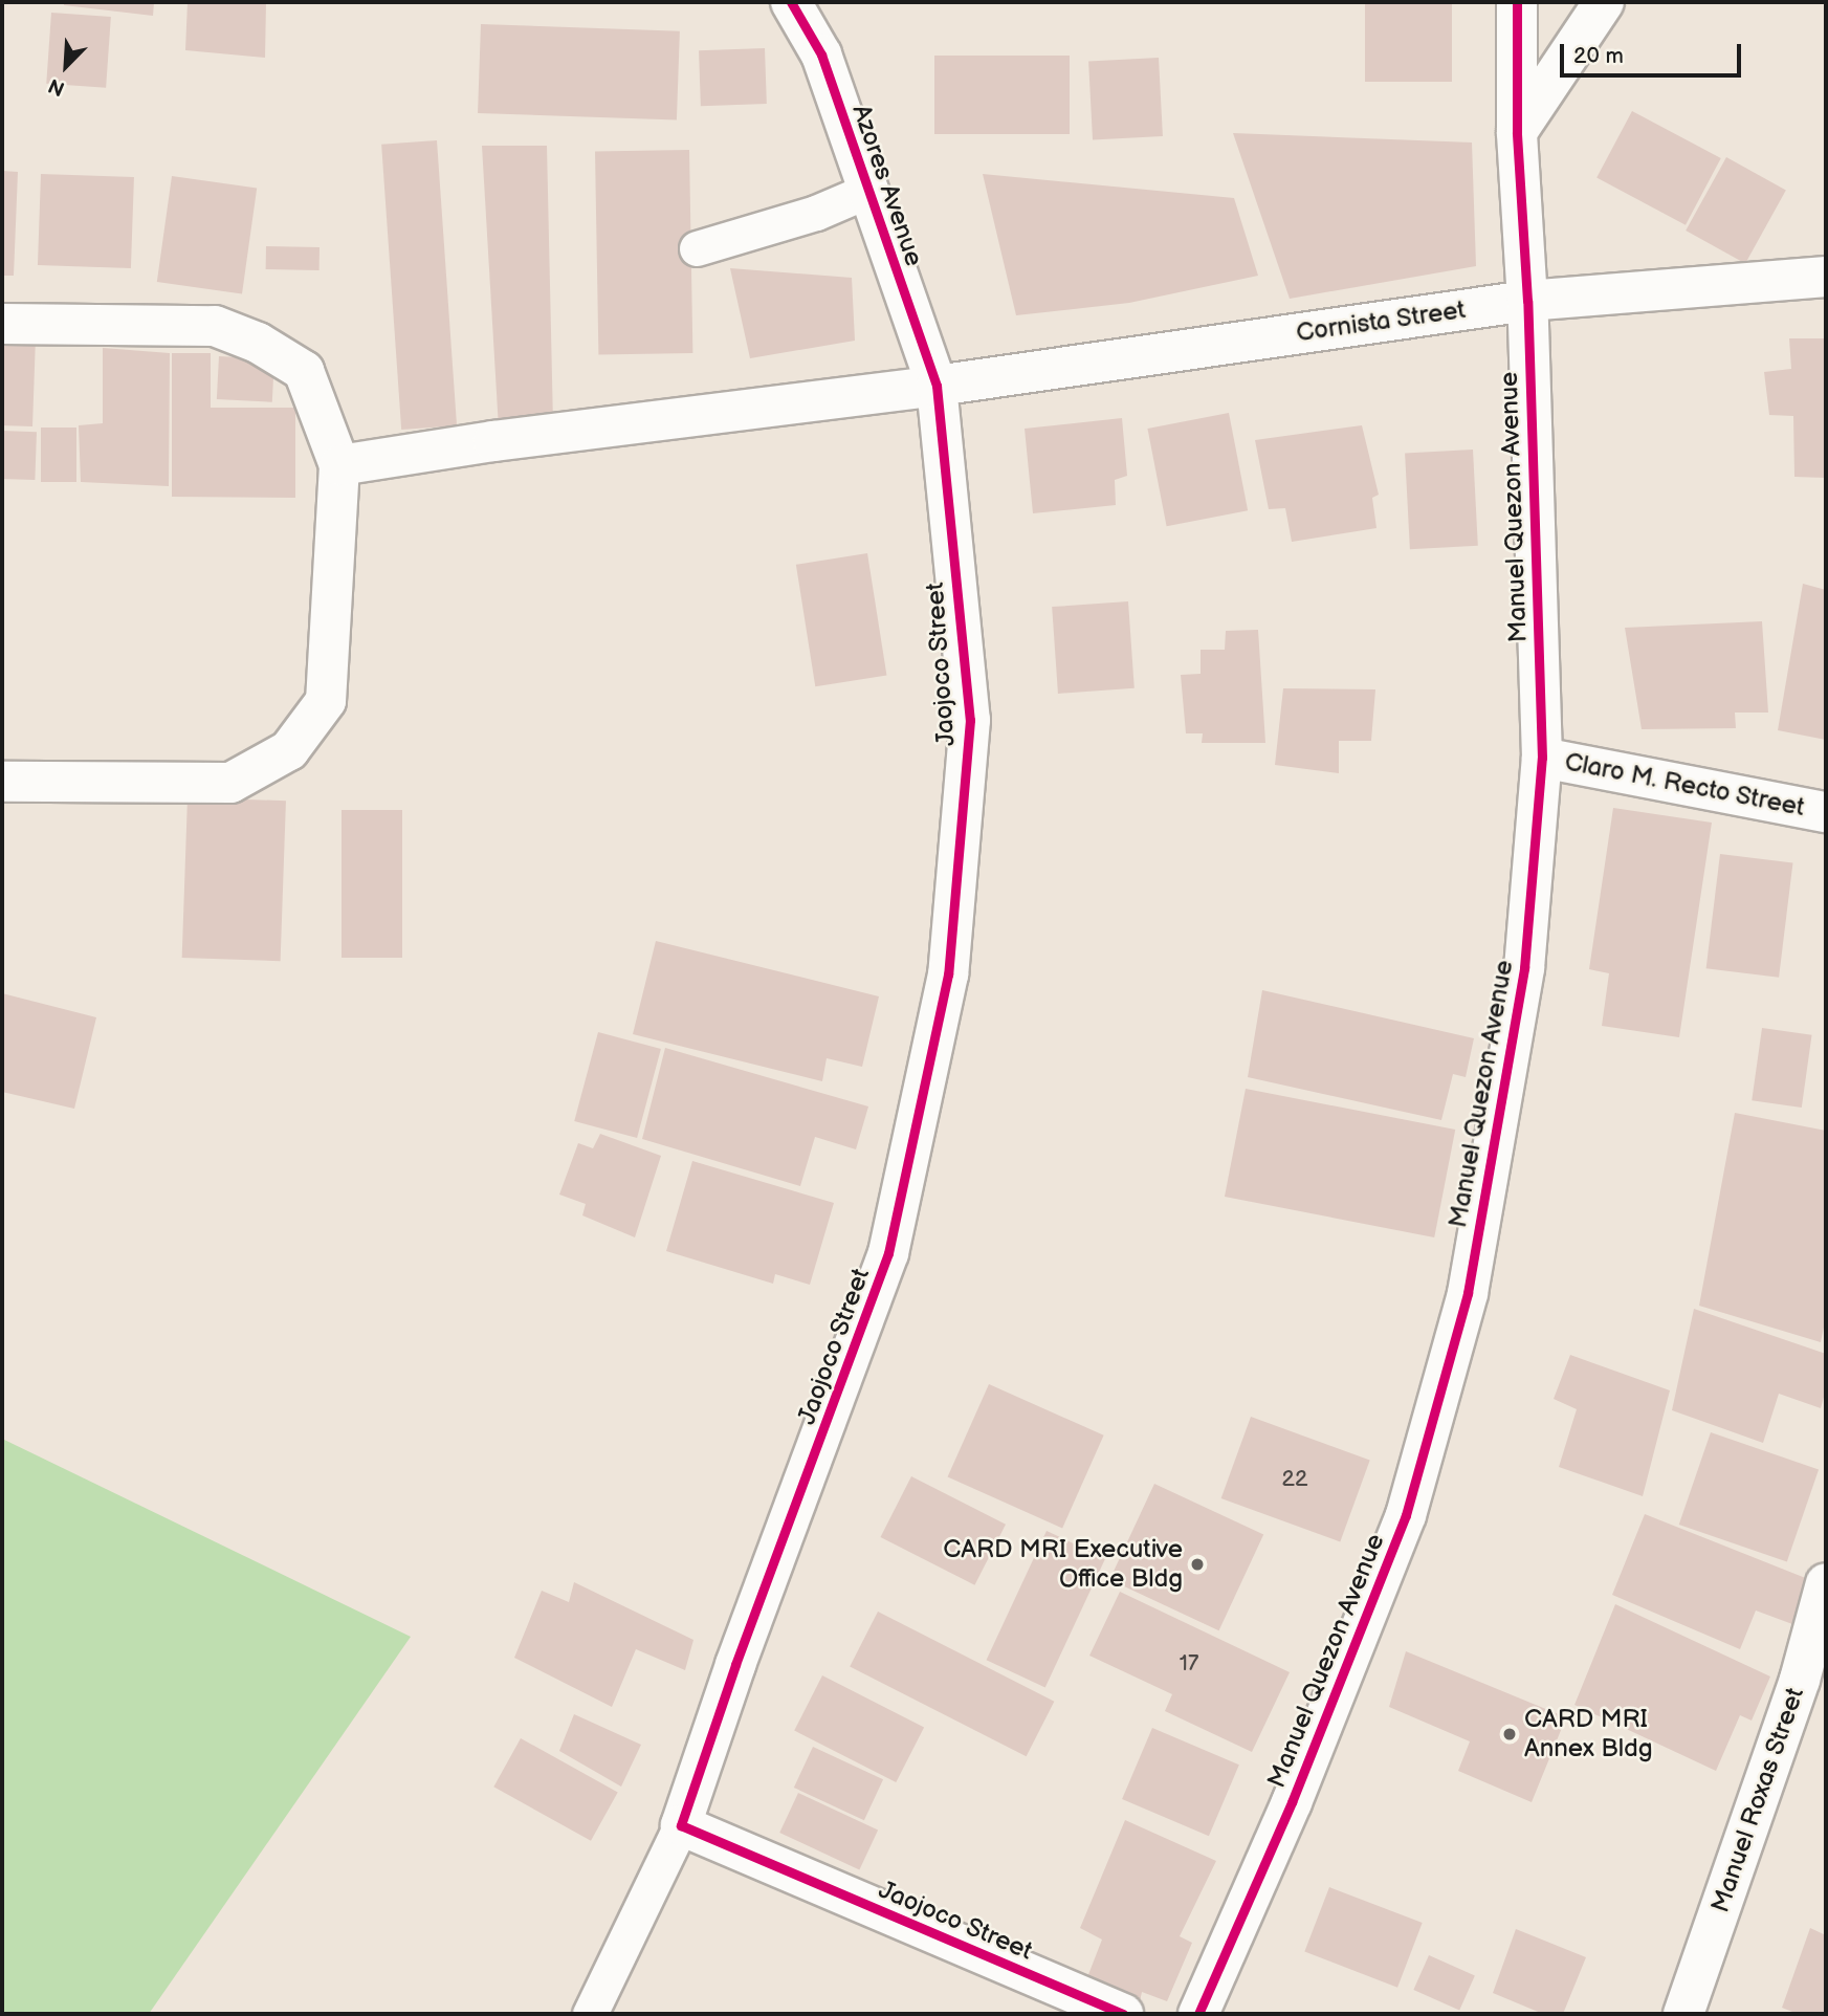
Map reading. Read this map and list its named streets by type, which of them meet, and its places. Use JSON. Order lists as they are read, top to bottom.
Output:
{
  "streets": {
    "street": [
      "Azores Avenue",
      "Cornista Street",
      "Manuel Quezon Avenue",
      "Jaojoco Street",
      "Claro M. Recto Street",
      "Manuel Roxas Street"
    ]
  },
  "crossings": [
    ["Azores Avenue", "Cornista Street"],
    ["Azores Avenue", "Jaojoco Street"],
    ["Cornista Street", "Manuel Quezon Avenue"],
    ["Cornista Street", "Jaojoco Street"],
    ["Manuel Quezon Avenue", "Claro M. Recto Street"]
  ],
  "places": ["CARD MRI Executive Office Bldg", "CARD MRI Annex Bldg"],
  "house_numbers": ["22", "17"],
  "scale_bar": "20 m",
  "north": "bottom left"
}
